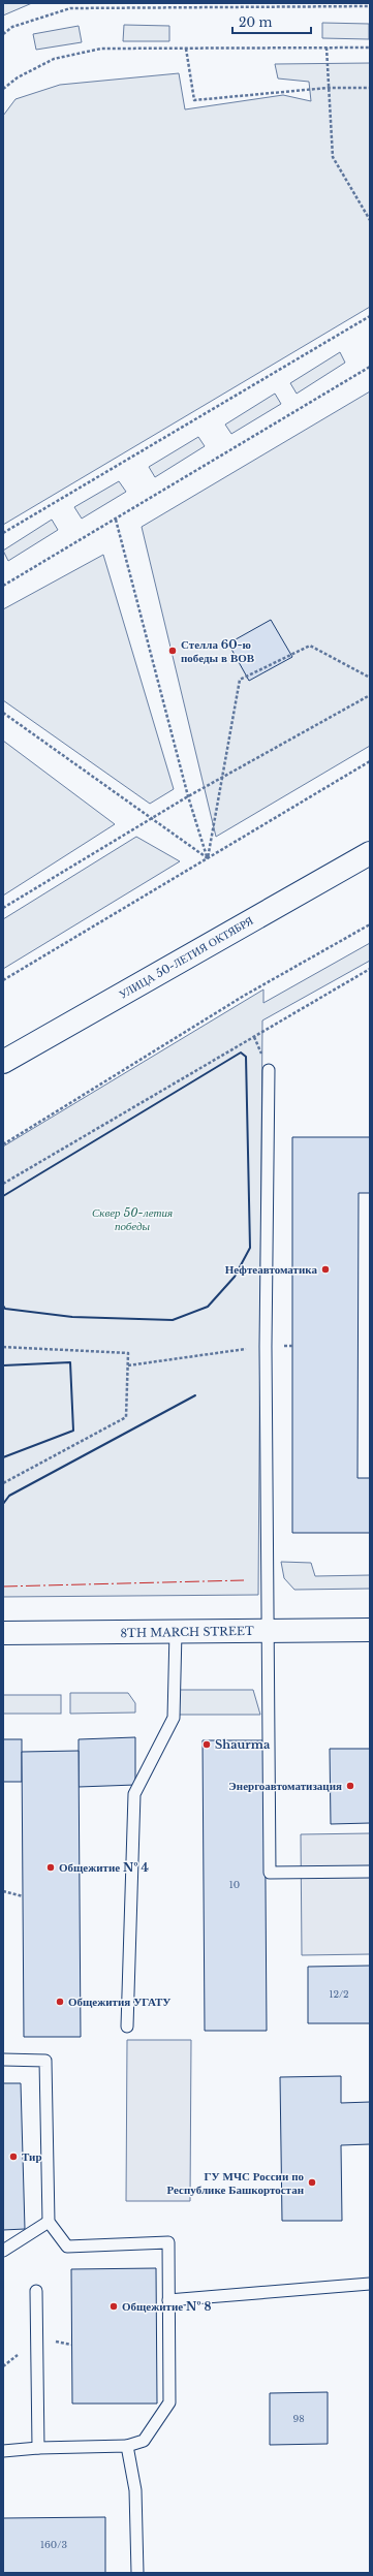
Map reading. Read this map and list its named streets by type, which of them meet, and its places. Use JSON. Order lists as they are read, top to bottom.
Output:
{
  "streets": {
    "main road": ["УЛИЦА 50-ЛЕТИЯ ОКТЯБРЯ", "8TH MARCH STREET"]
  },
  "parks": ["Сквер 50-летия победы"],
  "places": [
    "Стелла 60-ю победы в ВОВ",
    "Нефтеавтоматика",
    "Shaurma",
    "Энергоавтоматизация",
    "Общежитие № 4",
    "Общежития УГАТУ",
    "Тир",
    "ГУ МЧС России по Республике Башкортостан",
    "Общежитие № 8"
  ],
  "house_numbers": [
    "10",
    "12/2",
    "98",
    "160/3"
  ],
  "scale_bar": "20 m"
}
